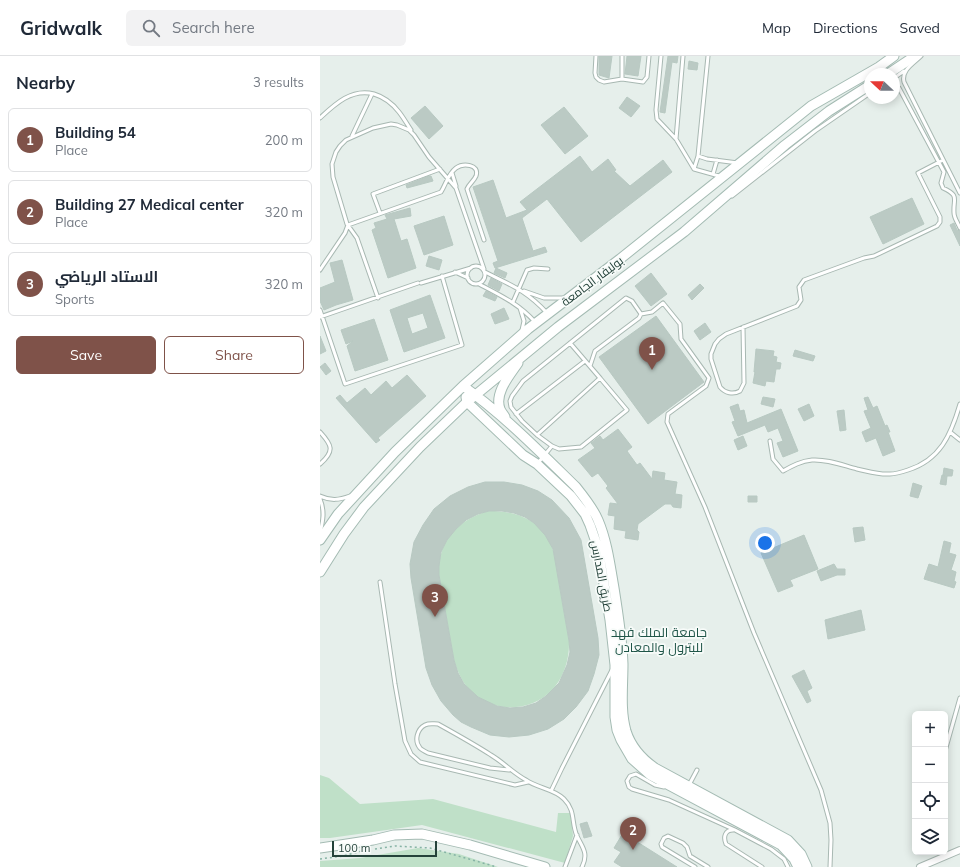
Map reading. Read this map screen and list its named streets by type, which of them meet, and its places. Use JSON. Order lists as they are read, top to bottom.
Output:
{
  "streets": {
    "street": ["بوليفار الجامعة", "طريق المدارس"]
  },
  "crossings": [
    ["بوليفار الجامعة", "طريق المدارس"]
  ],
  "districts": ["جامعة الملك فهد للبترول والمعادن"],
  "scale_bar": "100 m",
  "north": "left",
  "page": {
    "header": "Gridwalk",
    "search": "Search here",
    "nav": ["Map", "Directions", "Saved"],
    "heading": ["Nearby", "3 results"],
    "list": [
      {
        "mark": "1",
        "name": "Building 54",
        "note": "Place",
        "value": "200 m"
      },
      {
        "mark": "2",
        "name": "Building 27 Medical center",
        "note": "Place",
        "value": "320 m"
      },
      {
        "mark": "3",
        "name": "الاستاد الرياضي",
        "note": "Sports",
        "value": "320 m"
      }
    ],
    "buttons": ["Save", "Share"],
    "pins": ["1", "3", "2"],
    "map_buttons": ["+", "−"],
    "scale": "100 m"
  }
}
